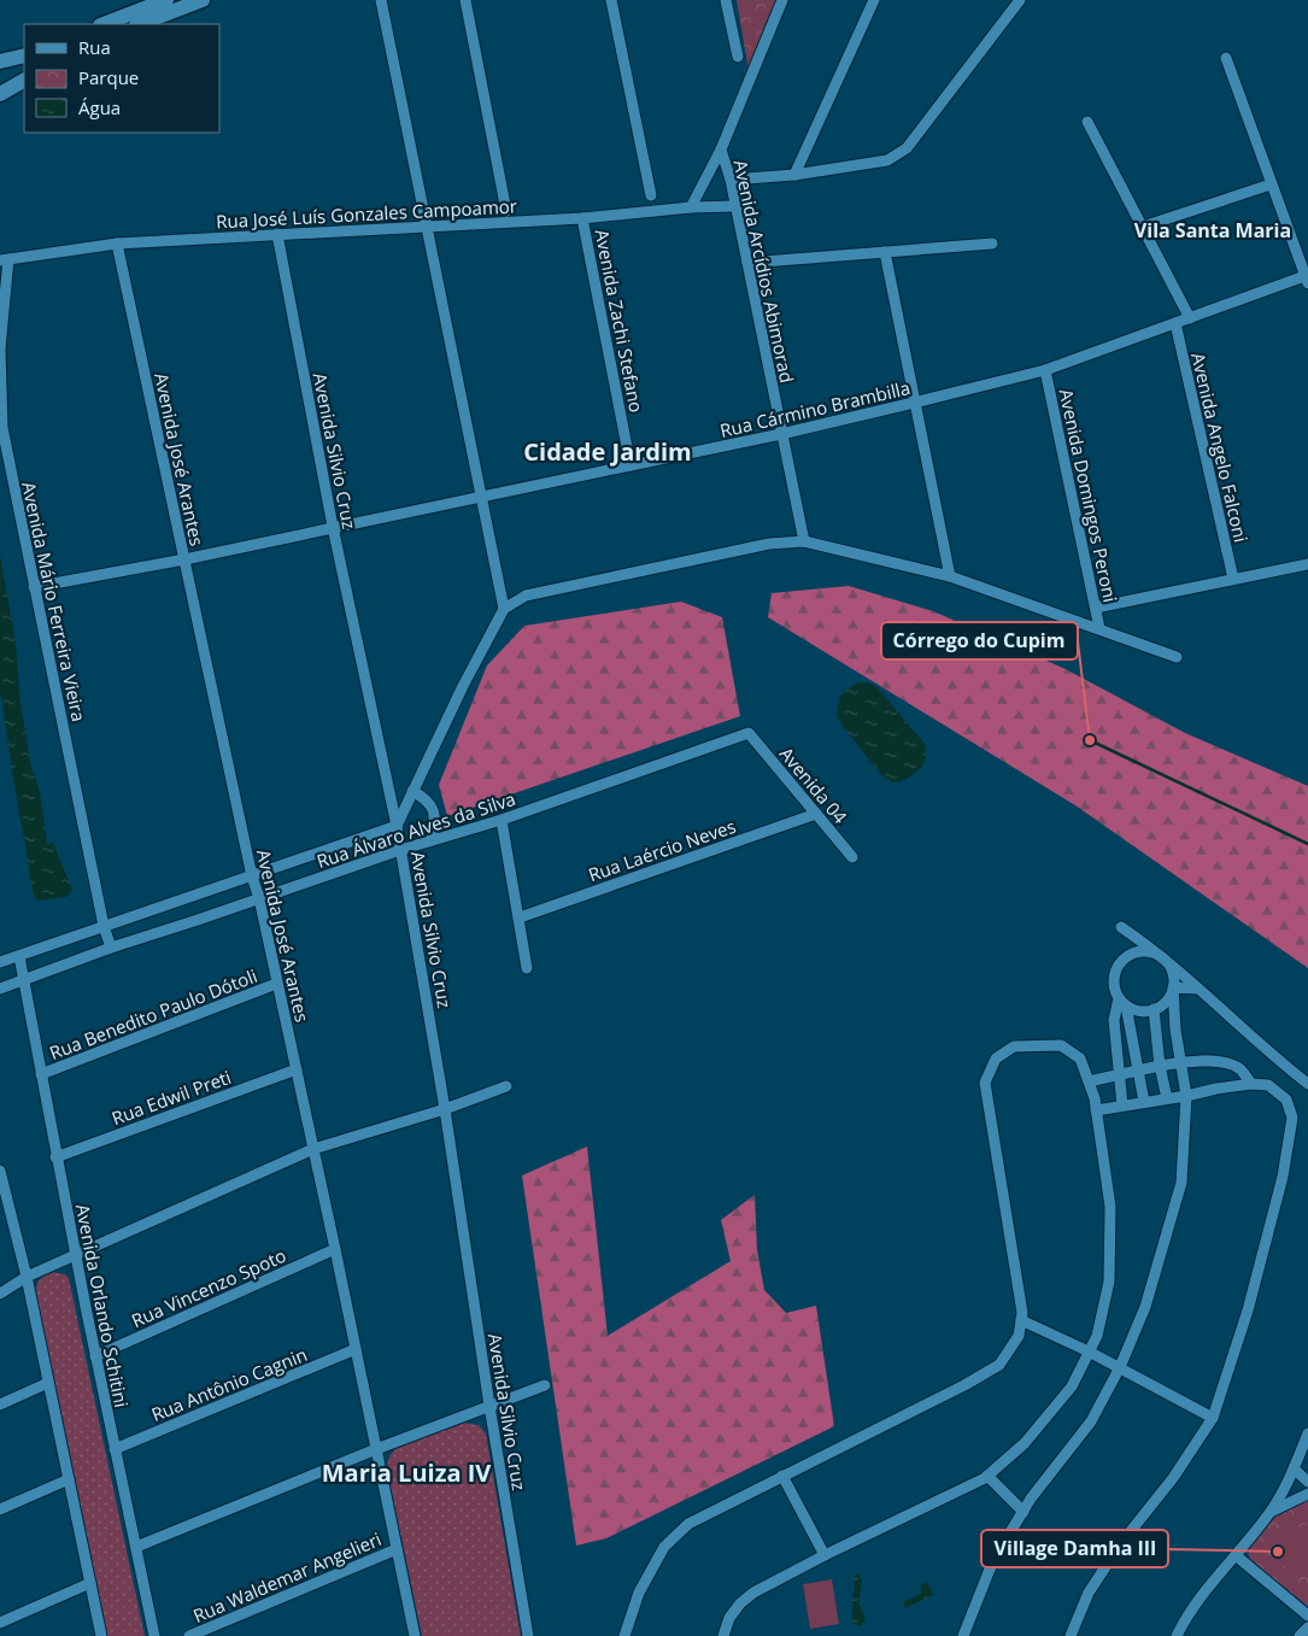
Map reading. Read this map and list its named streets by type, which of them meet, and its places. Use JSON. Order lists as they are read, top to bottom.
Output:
{
  "streets": {
    "street": [
      "Rua José Luís Gonzales Campoamor",
      "Avenida Arcídios Abimorad",
      "Avenida Zachi Stefano",
      "Rua Cármino Brambilla",
      "Avenida Angelo Falconi",
      "Avenida Silvio Cruz",
      "Avenida José Arantes",
      "Avenida Domingos Peroni",
      "Avenida Mário Ferreira Vieira",
      "Avenida 04",
      "Rua Álvaro Alves da Silva",
      "Rua Laércio Neves",
      "Rua Benedito Paulo Dótoli",
      "Rua Edwil Preti",
      "Rua Vincenzo Spoto",
      "Avenida Orlando Schitini",
      "Rua Antônio Cagnin",
      "Rua Waldemar Angelieri"
    ]
  },
  "crossings": [
    ["Rua José Luís Gonzales Campoamor", "Avenida Arcídios Abimorad"],
    ["Rua José Luís Gonzales Campoamor", "Avenida Zachi Stefano"],
    ["Rua José Luís Gonzales Campoamor", "Avenida Silvio Cruz"],
    ["Rua José Luís Gonzales Campoamor", "Avenida José Arantes"],
    ["Rua José Luís Gonzales Campoamor", "Avenida Mário Ferreira Vieira"],
    ["Avenida Arcídios Abimorad", "Rua Cármino Brambilla"],
    ["Avenida Zachi Stefano", "Rua Cármino Brambilla"],
    ["Rua Cármino Brambilla", "Avenida Angelo Falconi"],
    ["Rua Cármino Brambilla", "Avenida Silvio Cruz"],
    ["Rua Cármino Brambilla", "Avenida José Arantes"],
    ["Rua Cármino Brambilla", "Avenida Domingos Peroni"],
    ["Rua Cármino Brambilla", "Avenida Mário Ferreira Vieira"],
    ["Avenida Silvio Cruz", "Rua Álvaro Alves da Silva"],
    ["Avenida José Arantes", "Rua Álvaro Alves da Silva"],
    ["Avenida José Arantes", "Rua Benedito Paulo Dótoli"],
    ["Avenida José Arantes", "Rua Edwil Preti"],
    ["Avenida José Arantes", "Rua Vincenzo Spoto"],
    ["Avenida José Arantes", "Rua Antônio Cagnin"],
    ["Avenida José Arantes", "Rua Waldemar Angelieri"],
    ["Avenida Mário Ferreira Vieira", "Rua Álvaro Alves da Silva"],
    ["Avenida 04", "Rua Álvaro Alves da Silva"],
    ["Avenida 04", "Rua Laércio Neves"],
    ["Rua Álvaro Alves da Silva", "Avenida Orlando Schitini"],
    ["Rua Benedito Paulo Dótoli", "Avenida Orlando Schitini"],
    ["Rua Edwil Preti", "Avenida Orlando Schitini"],
    ["Rua Vincenzo Spoto", "Avenida Orlando Schitini"],
    ["Avenida Orlando Schitini", "Rua Antônio Cagnin"]
  ],
  "districts": ["Vila Santa Maria", "Cidade Jardim", "Maria Luiza IV"],
  "places": ["Córrego do Cupim", "Village Damha III"],
  "legend": ["Rua", "Parque", "Água"]
}
